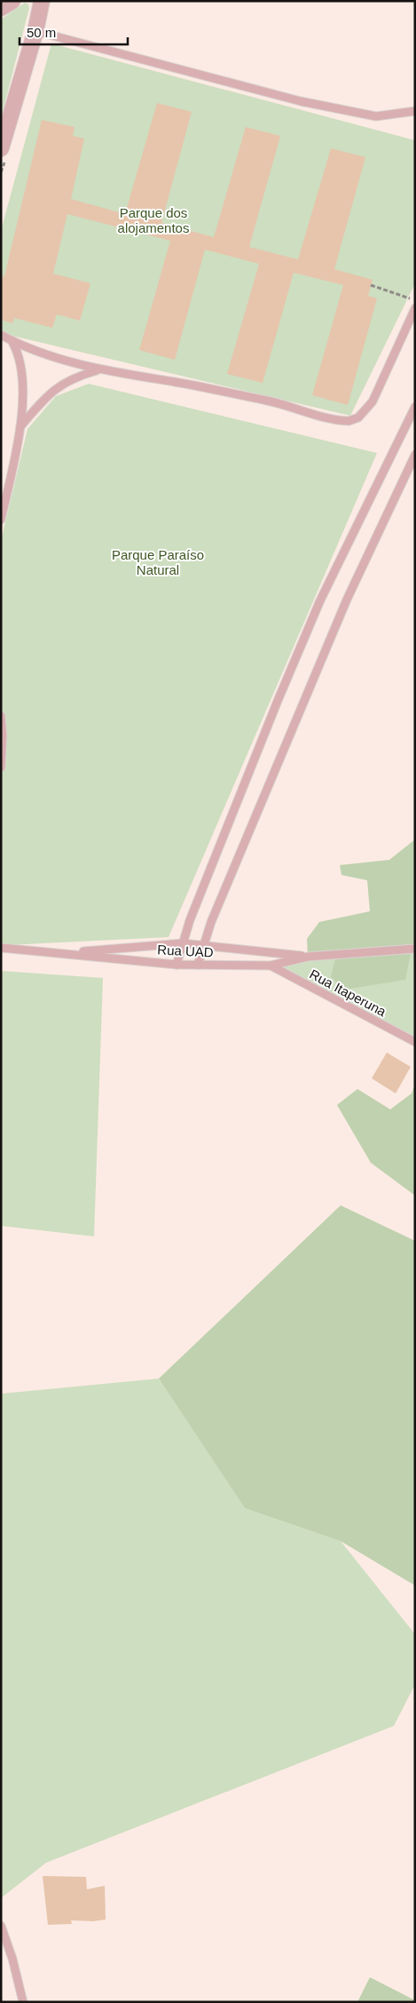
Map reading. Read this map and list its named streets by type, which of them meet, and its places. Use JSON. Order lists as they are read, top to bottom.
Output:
{
  "streets": {
    "lane": ["Rua UAD", "Rua Itaperuna"]
  },
  "crossings": [
    ["Rua UAD", "Rua Itaperuna"]
  ],
  "parks": ["Parque dos alojamentos", "Parque Paraíso Natural"],
  "scale_bar": "50 m"
}
